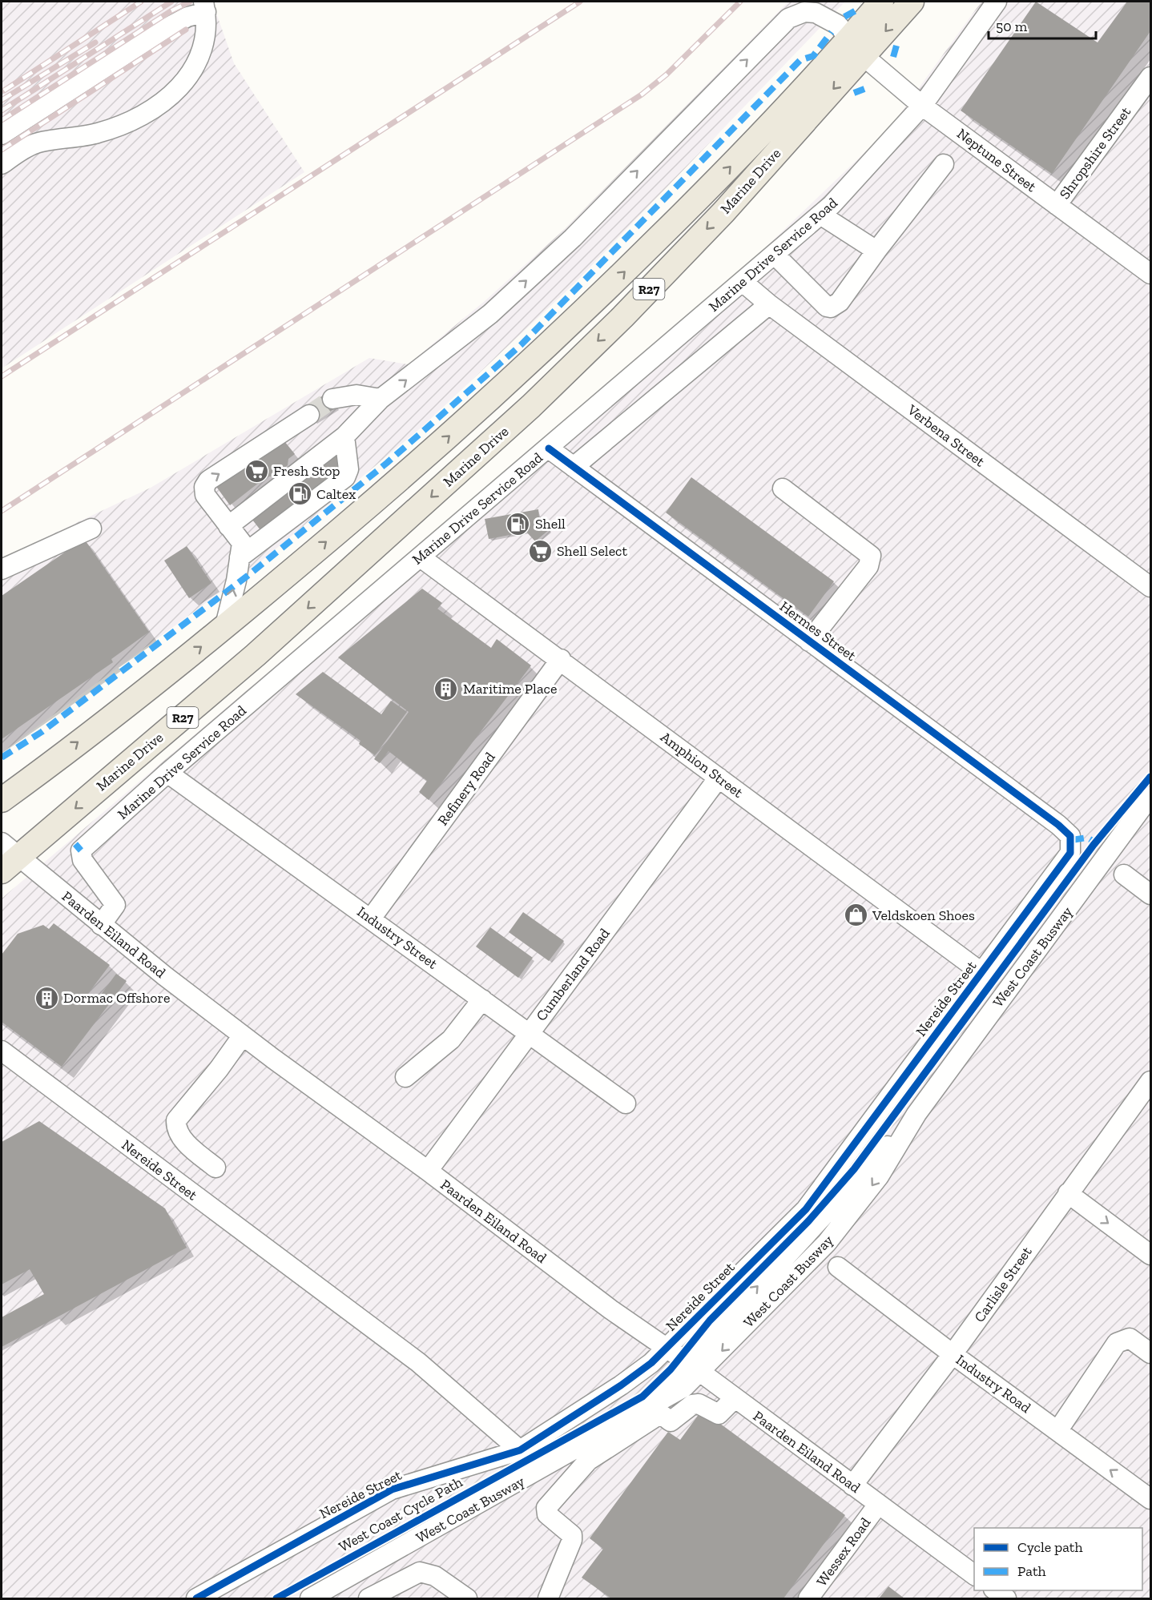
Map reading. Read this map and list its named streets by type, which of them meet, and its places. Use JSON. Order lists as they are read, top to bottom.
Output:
{
  "streets": {
    "main road": ["Marine Drive", "R27"],
    "street": [
      "Shropshire Street",
      "Neptune Street",
      "Marine Drive Service Road",
      "Verbena Street",
      "Hermes Street",
      "Amphion Street",
      "Refinery Road",
      "Paarden Eiland Road",
      "Industry Street",
      "West Coast Busway",
      "Cumberland Road",
      "Nereide Street",
      "Carlisle Street",
      "Industry Road",
      "Wessex Road"
    ],
    "cycle path": ["West Coast Cycle Path"]
  },
  "crossings": [
    ["Shropshire Street", "Neptune Street"],
    ["Neptune Street", "Marine Drive"],
    ["Neptune Street", "Marine Drive Service Road"],
    ["Marine Drive", "Paarden Eiland Road"],
    ["Marine Drive Service Road", "Verbena Street"],
    ["Marine Drive Service Road", "Hermes Street"],
    ["Marine Drive Service Road", "Amphion Street"],
    ["Marine Drive Service Road", "Paarden Eiland Road"],
    ["Marine Drive Service Road", "Industry Street"],
    ["Hermes Street", "Nereide Street"],
    ["Amphion Street", "Refinery Road"],
    ["Amphion Street", "Cumberland Road"],
    ["Amphion Street", "Nereide Street"],
    ["Refinery Road", "Industry Street"],
    ["Paarden Eiland Road", "West Coast Busway"],
    ["Paarden Eiland Road", "Cumberland Road"],
    ["Paarden Eiland Road", "Nereide Street"],
    ["Paarden Eiland Road", "Carlisle Street"],
    ["Paarden Eiland Road", "Wessex Road"],
    ["Industry Street", "Cumberland Road"],
    ["Carlisle Street", "Industry Road"]
  ],
  "one_way": ["Neptune Street"],
  "places": {
    "supermarket": ["Fresh Stop", "Shell Select"],
    "fuel station": ["Caltex", "Shell"],
    "building": ["Maritime Place", "Dormac Offshore"],
    "shop": ["Veldskoen Shoes"]
  },
  "legend": ["Cycle path", "Path"],
  "scale_bar": "50 m"
}
